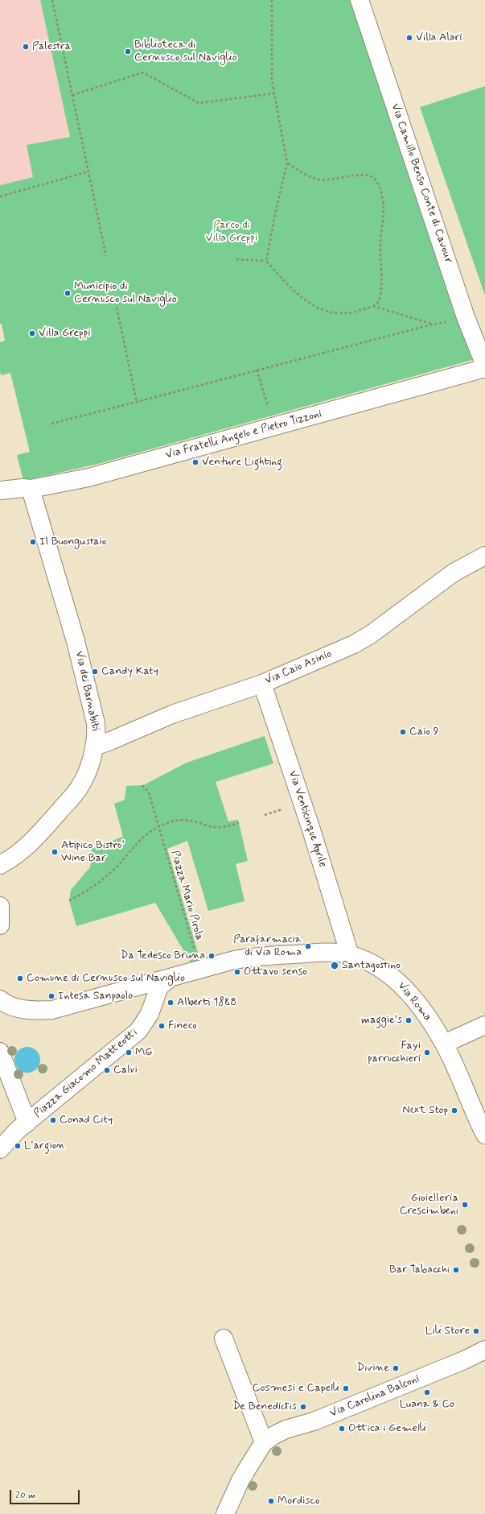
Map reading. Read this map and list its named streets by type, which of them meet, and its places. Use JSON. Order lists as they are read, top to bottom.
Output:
{
  "streets": {
    "street": [
      "Via Camillo Benso Conte di Cavour",
      "Via Fratelli Angelo e Pietro Tizzoni",
      "Via Caio Asinio",
      "Via dei Barnabiti",
      "Via Venticinque Aprile",
      "Via Roma",
      "Piazza Giacomo Matteotti",
      "Via Carolina Balconi"
    ],
    "path": ["Piazza Mario Pirola"]
  },
  "crossings": [
    ["Via Camillo Benso Conte di Cavour", "Via Fratelli Angelo e Pietro Tizzoni"],
    ["Via Fratelli Angelo e Pietro Tizzoni", "Via dei Barnabiti"],
    ["Via Caio Asinio", "Via dei Barnabiti"],
    ["Via Caio Asinio", "Via Venticinque Aprile"],
    ["Via Venticinque Aprile", "Via Roma"],
    ["Piazza Mario Pirola", "Via Roma"],
    ["Via Roma", "Piazza Giacomo Matteotti"]
  ],
  "parks": ["Parco di Villa Greppi"],
  "places": [
    "Villa Alari",
    "Palestra",
    "Biblioteca di Cernusco sul Naviglio",
    "Municipio di Cernusco sul Naviglio",
    "Villa Greppi",
    "Venture Lighting",
    "Il Buongustaio",
    "Candy Katy",
    "Caio 9",
    "Atipico Bistro' Wine Bar",
    "Parafarmacia di Via Roma",
    "Da Tedesco Bruna",
    "Santagostino",
    "Ottavo senso",
    "Comune di Cernusco sul Naviglio",
    "Intesa Sanpaolo",
    "Alberti 1888",
    "maggie's",
    "Fineco",
    "MG",
    "Fayi parrucchieri",
    "Calvi",
    "Next Stop",
    "Conad City",
    "L'argion",
    "Gioielleria Crescimbeni",
    "Bar Tabacchi",
    "Lili Store",
    "Divine",
    "Cosmesi e Capelli",
    "Luana & Co",
    "De Benedictis",
    "Ottica i Gemelli",
    "Mordisco"
  ],
  "scale_bar": "20 m"
}
